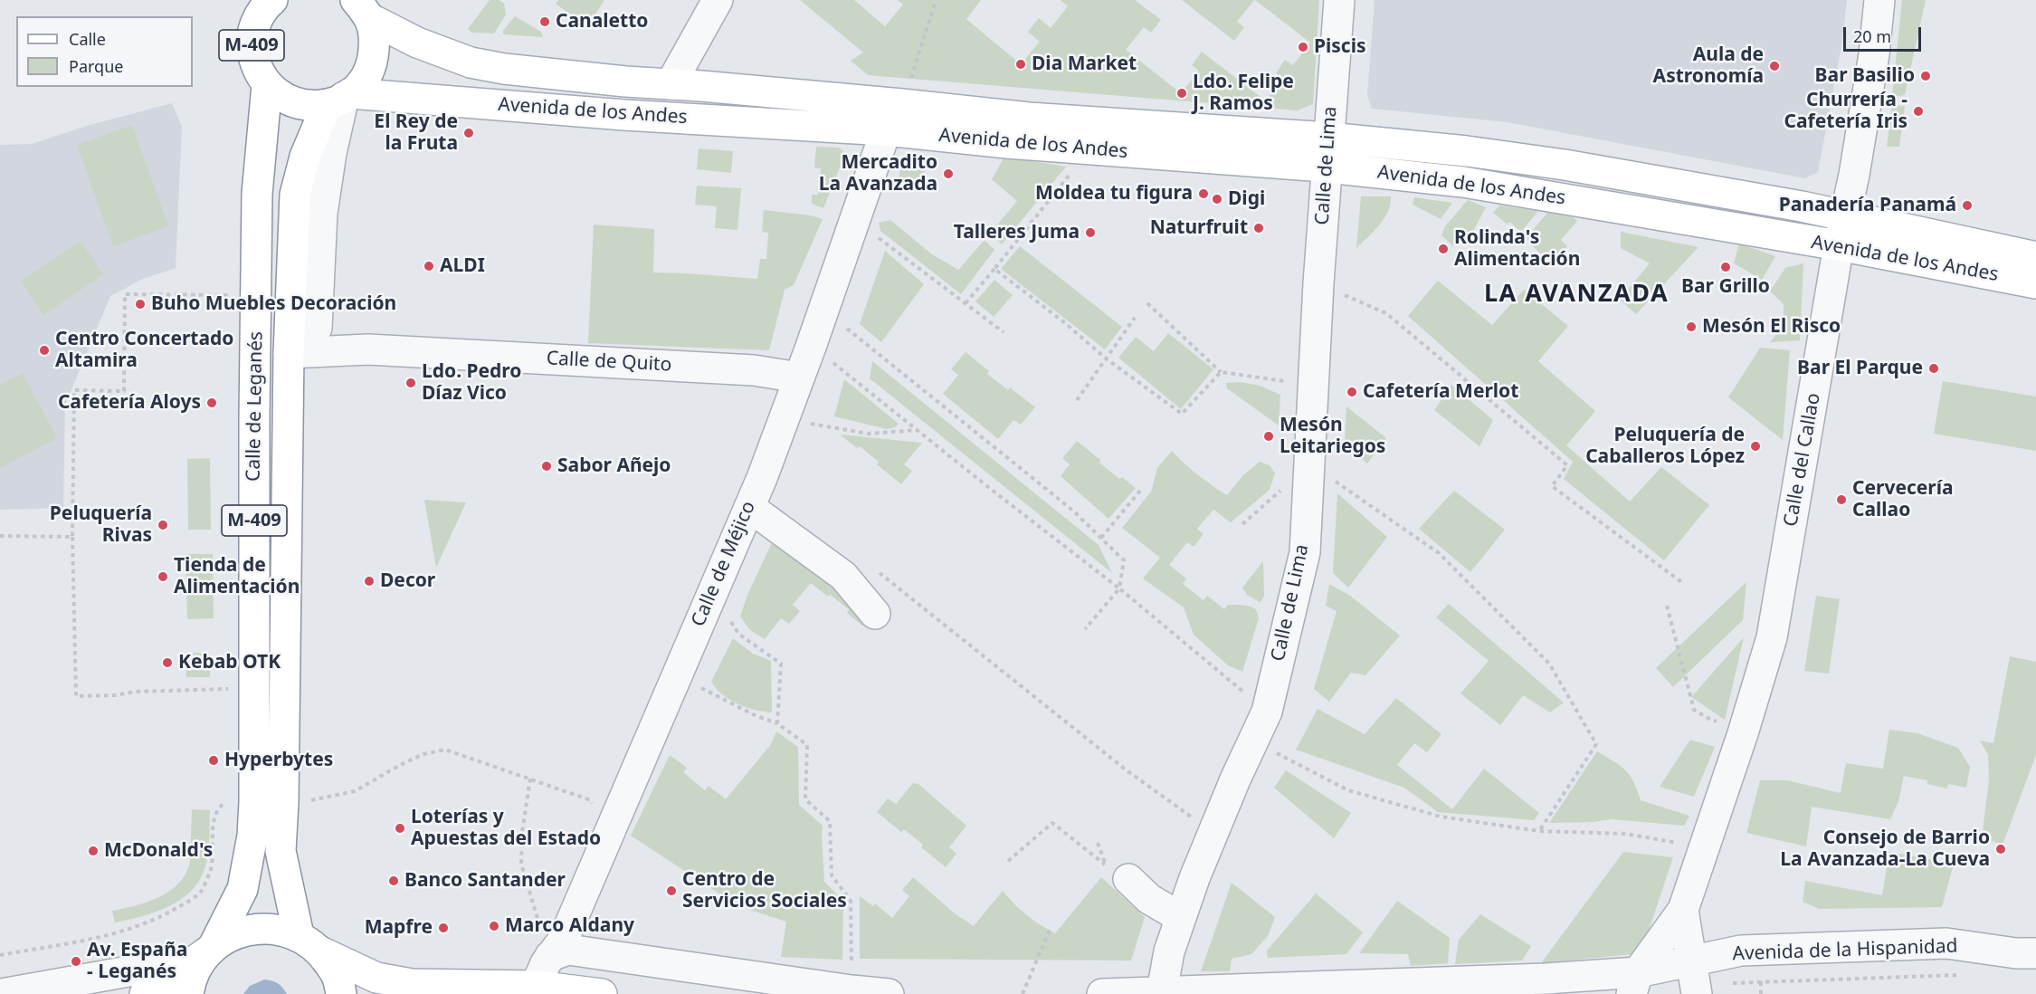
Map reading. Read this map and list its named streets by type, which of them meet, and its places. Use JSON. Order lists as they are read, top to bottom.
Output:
{
  "streets": {
    "main road": ["M-409", "Avenida de los Andes", "Calle de Leganés"],
    "street": [
      "Calle de Lima",
      "Calle de Quito",
      "Calle del Callao",
      "Calle de Méjico",
      "Avenida de la Hispanidad"
    ]
  },
  "crossings": [
    ["M-409", "Avenida de los Andes"],
    ["M-409", "Calle de Leganés"],
    ["Avenida de los Andes", "Calle de Lima"],
    ["Avenida de los Andes", "Calle de Leganés"],
    ["Avenida de los Andes", "Calle del Callao"],
    ["Avenida de los Andes", "Calle de Méjico"],
    ["Calle de Lima", "Avenida de la Hispanidad"],
    ["Calle de Quito", "Calle de Leganés"],
    ["Calle de Quito", "Calle de Méjico"],
    ["Calle del Callao", "Avenida de la Hispanidad"]
  ],
  "districts": ["LA AVANZADA"],
  "places": [
    "Canaletto",
    "Piscis",
    "Dia Market",
    "Aula de Astronomía",
    "Bar Basilio",
    "Ldo. Felipe J. Ramos",
    "Churrería - Cafetería Iris",
    "El Rey de la Fruta",
    "Mercadito La Avanzada",
    "Moldea tu figura",
    "Digi",
    "Panadería Panamá",
    "Naturfruit",
    "Talleres Juma",
    "Rolinda's Alimentación",
    "ALDI",
    "Bar Grillo",
    "Buho Muebles Decoración",
    "Mesón El Risco",
    "Centro Concertado Altamira",
    "Bar El Parque",
    "Ldo. Pedro Díaz Vico",
    "Cafetería Merlot",
    "Cafetería Aloys",
    "Mesón Leitariegos",
    "Peluquería de Caballeros López",
    "Sabor Añejo",
    "Cervecería Callao",
    "Peluquería Rivas",
    "Tienda de Alimentación",
    "Decor",
    "Kebab OTK",
    "Hyperbytes",
    "Loterías y Apuestas del Estado",
    "Consejo de Barrio La Avanzada-La Cueva",
    "McDonald's",
    "Banco Santander",
    "Centro de Servicios Sociales",
    "Marco Aldany",
    "Mapfre",
    "Av. España - Leganés"
  ],
  "legend": ["Calle", "Parque"],
  "scale_bar": "20 m"
}
